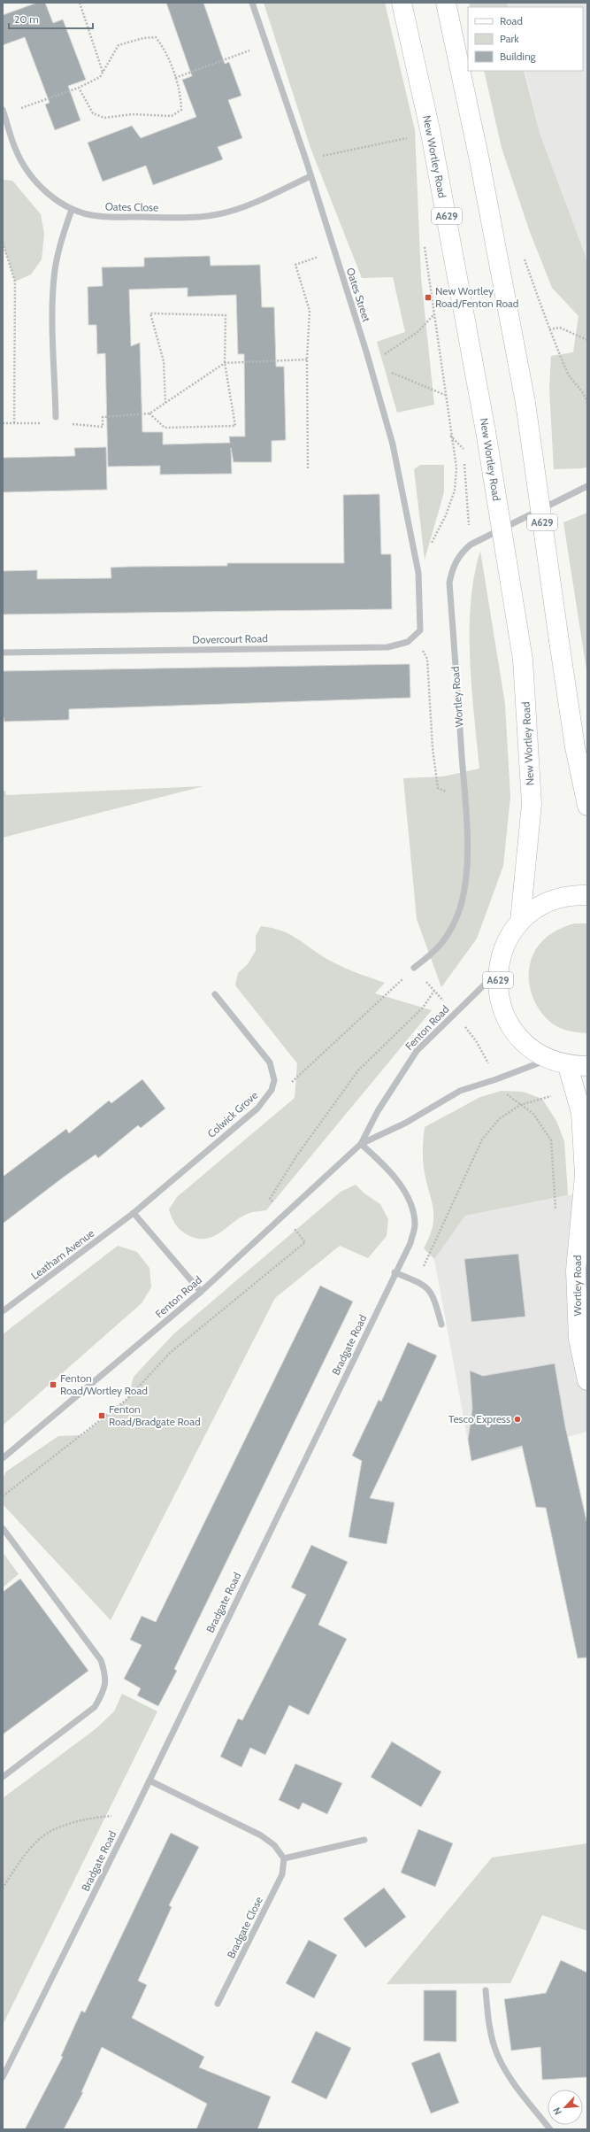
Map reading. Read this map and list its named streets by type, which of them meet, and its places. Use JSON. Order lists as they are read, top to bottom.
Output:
{
  "streets": {
    "main road": ["New Wortley Road", "A629", "Wortley Road"],
    "street": [
      "Oates Close",
      "Oates Street",
      "Dovercourt Road",
      "Fenton Road",
      "Colwick Grove",
      "Leatham Avenue",
      "Bradgate Road",
      "Bradgate Close"
    ]
  },
  "crossings": [
    ["New Wortley Road", "A629"],
    ["Oates Close", "Oates Street"],
    ["A629", "Wortley Road"],
    ["A629", "Fenton Road"],
    ["Oates Street", "Dovercourt Road"],
    ["Fenton Road", "Bradgate Road"],
    ["Colwick Grove", "Leatham Avenue"]
  ],
  "places": {
    "transit": ["New Wortley Road/Fenton Road", "Fenton Road/Wortley Road", "Fenton Road/Bradgate Road"],
    "other": ["Tesco Express"]
  },
  "legend": ["Road", "Park", "Building"],
  "scale_bar": "20 m",
  "north": "bottom left"
}
